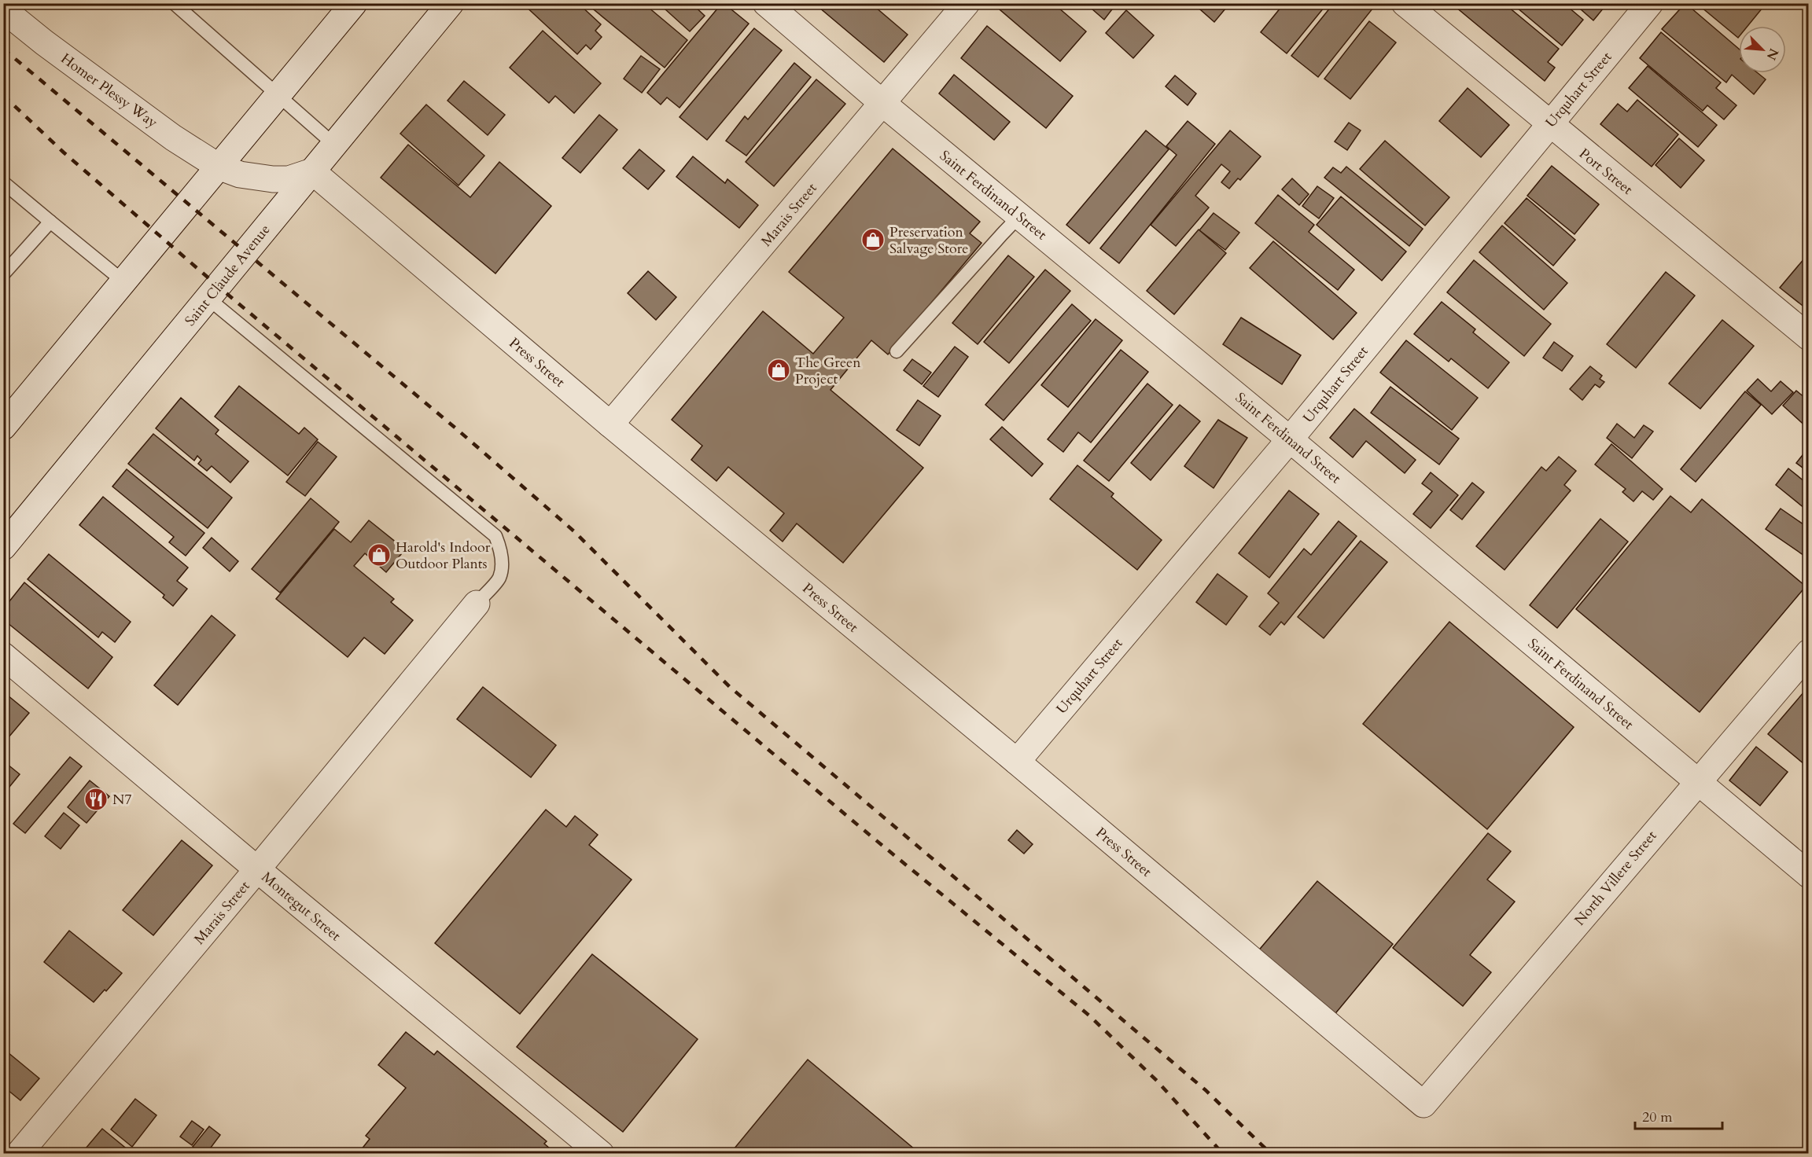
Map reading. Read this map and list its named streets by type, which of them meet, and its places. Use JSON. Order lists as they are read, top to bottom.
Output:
{
  "streets": {
    "street": [
      "Urquhart Street",
      "Homer Plessy Way",
      "Port Street",
      "Saint Ferdinand Street",
      "Marais Street",
      "Saint Claude Avenue",
      "Press Street",
      "North Villere Street",
      "Montegut Street"
    ]
  },
  "crossings": [
    ["Urquhart Street", "Port Street"],
    ["Urquhart Street", "Saint Ferdinand Street"],
    ["Urquhart Street", "Press Street"],
    ["Saint Ferdinand Street", "Marais Street"],
    ["Saint Ferdinand Street", "North Villere Street"],
    ["Marais Street", "Press Street"],
    ["Marais Street", "Montegut Street"],
    ["Saint Claude Avenue", "Press Street"],
    ["Press Street", "North Villere Street"]
  ],
  "places": {
    "shop": ["Preservation Salvage Store", "The Green Project", "Harold's Indoor Outdoor Plants"],
    "restaurant": ["N7"]
  },
  "scale_bar": "20 m",
  "north": "bottom right"
}
